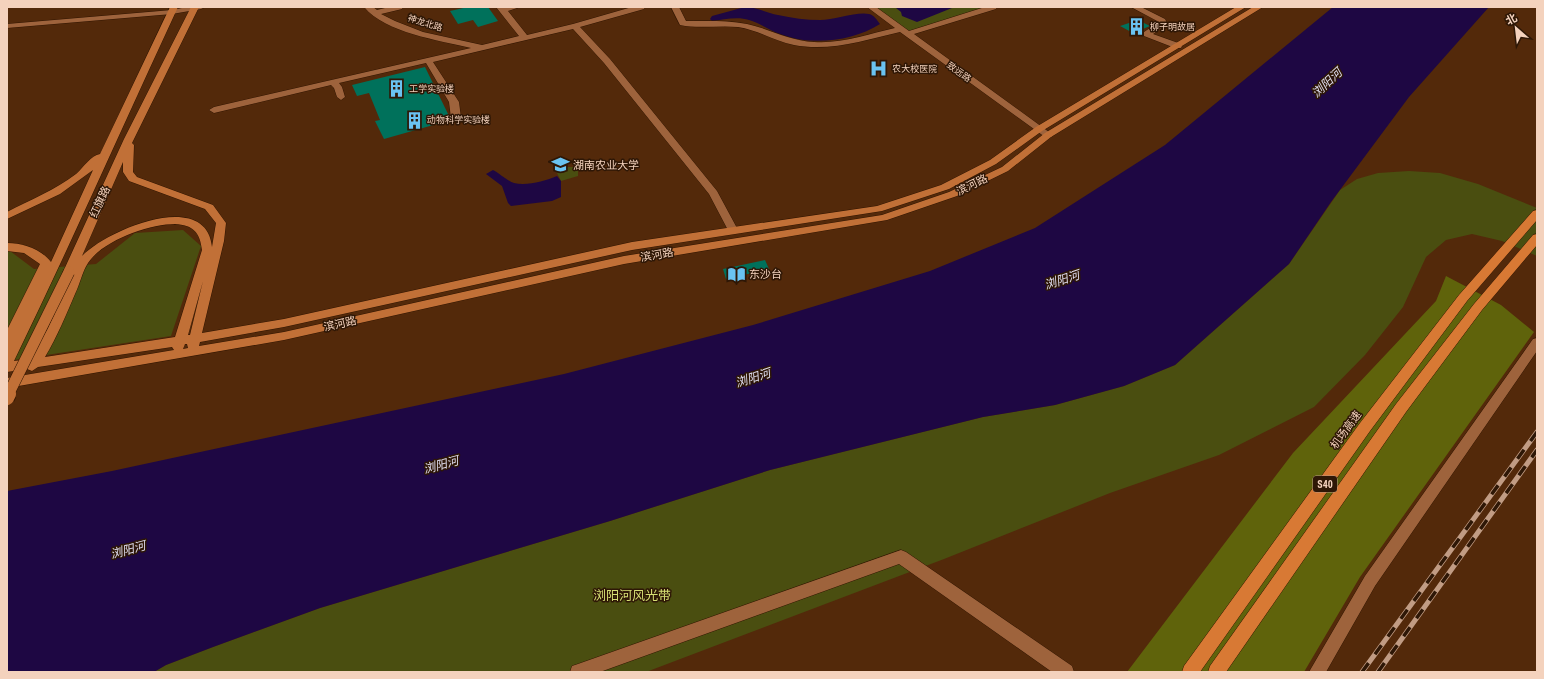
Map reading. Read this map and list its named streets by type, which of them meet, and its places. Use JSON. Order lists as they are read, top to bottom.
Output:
{
  "streets": {
    "highway": ["机场高速", "S40"],
    "main road": ["滨河路", "红旗路"],
    "street": ["神龙北路", "致远路"]
  },
  "crossings": [
    ["致远路", "滨河路"]
  ],
  "water": ["浏阳河"],
  "parks": ["浏阳河风光带"],
  "places": {
    "building": ["柳子明故居", "工学实验楼", "动物科学实验楼"],
    "hospital": ["农大校医院"],
    "school or university": ["湖南农业大学"],
    "library": ["东沙台"]
  },
  "north": "top left"
}
